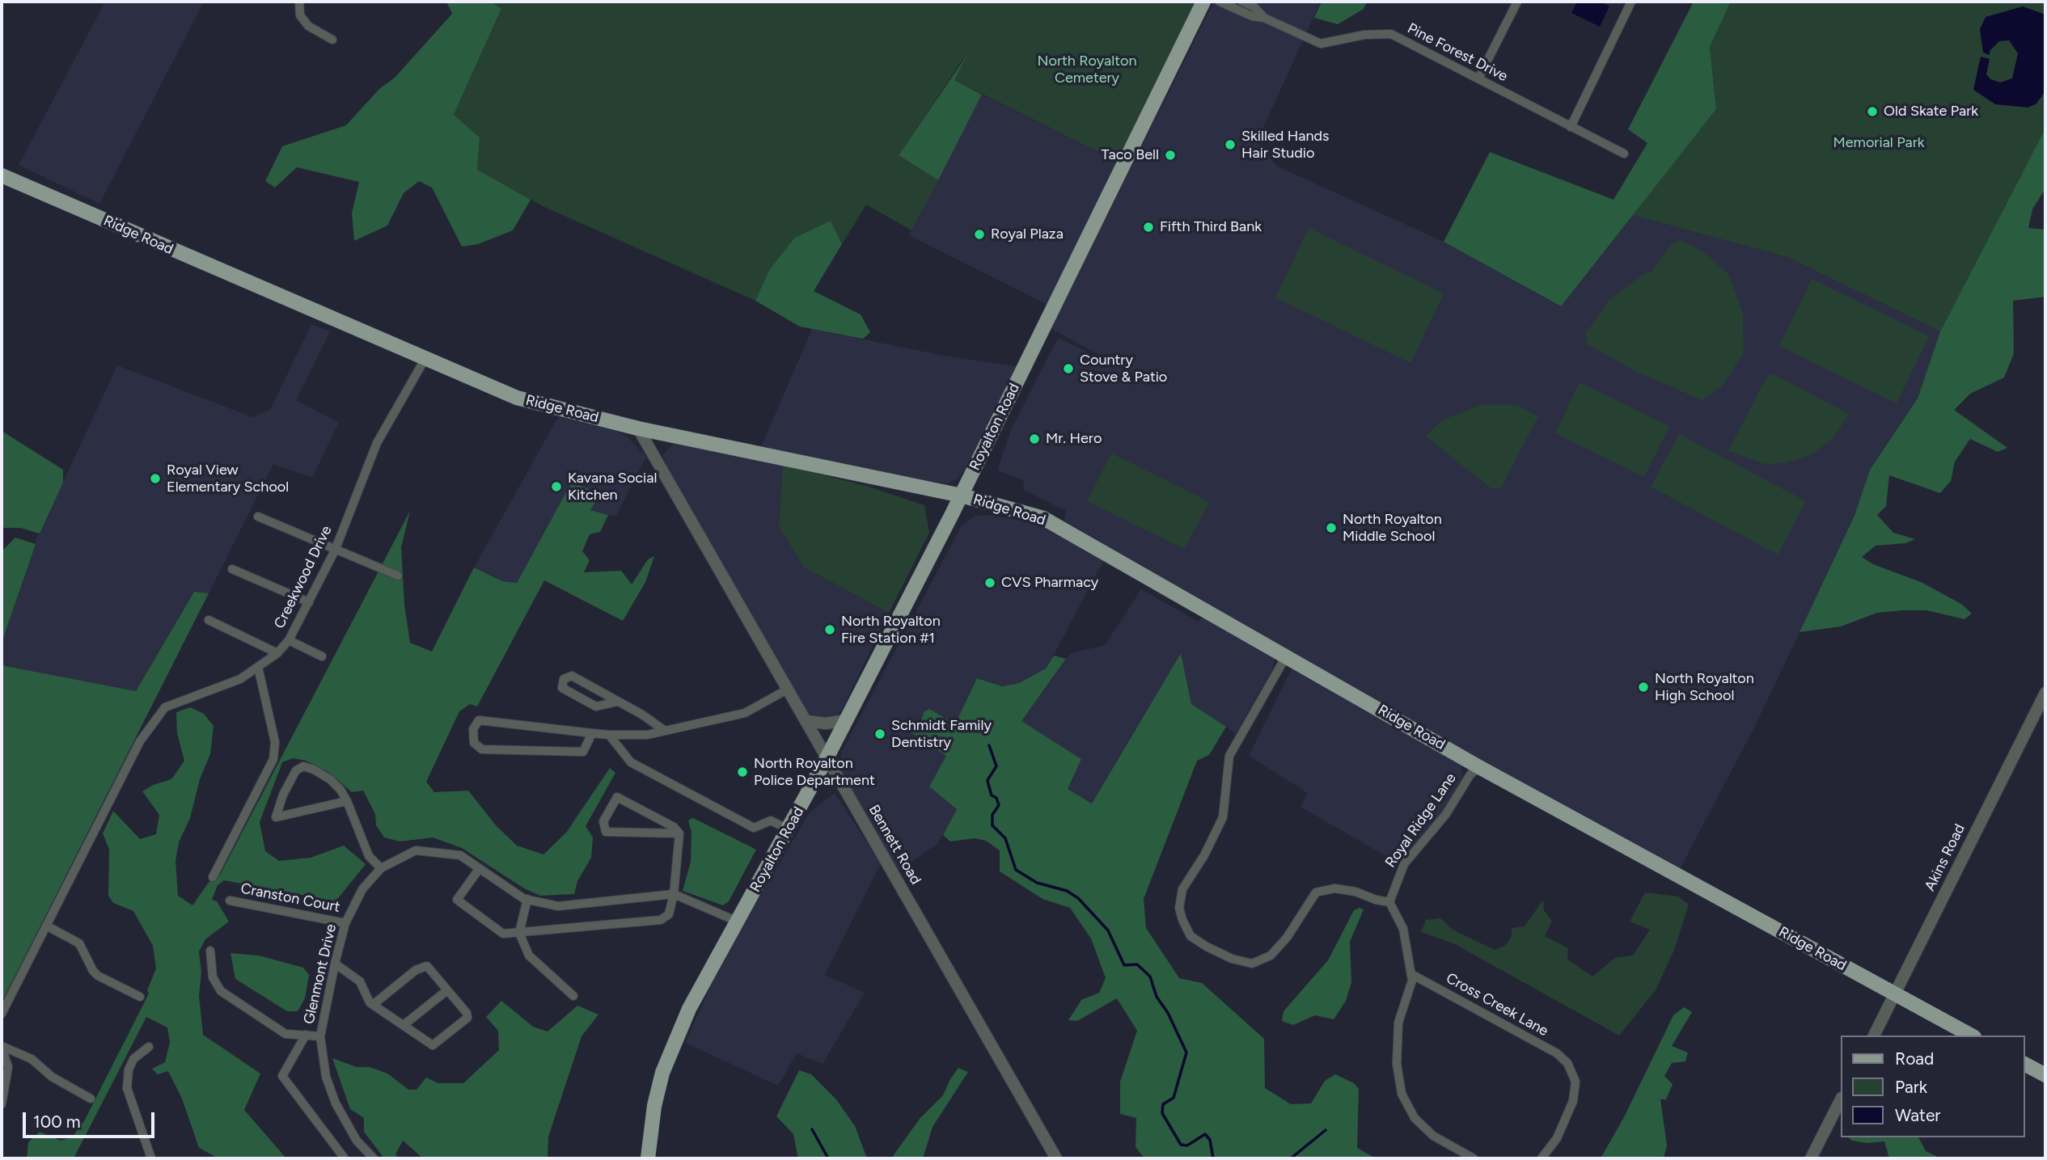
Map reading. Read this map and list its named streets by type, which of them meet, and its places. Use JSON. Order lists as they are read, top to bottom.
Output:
{
  "streets": {
    "main road": ["Ridge Road", "Royalton Road"],
    "street": [
      "Pine Forest Drive",
      "Creekwood Drive",
      "Royal Ridge Lane",
      "Bennett Road",
      "Akins Road",
      "Cranston Court",
      "Glenmont Drive",
      "Cross Creek Lane"
    ]
  },
  "crossings": [
    ["Ridge Road", "Royalton Road"],
    ["Ridge Road", "Creekwood Drive"],
    ["Ridge Road", "Royal Ridge Lane"],
    ["Ridge Road", "Bennett Road"],
    ["Ridge Road", "Akins Road"],
    ["Royalton Road", "Bennett Road"],
    ["Royalton Road", "Glenmont Drive"],
    ["Cranston Court", "Glenmont Drive"]
  ],
  "parks": ["North Royalton Cemetery", "Memorial Park"],
  "places": [
    "Old Skate Park",
    "Skilled Hands Hair Studio",
    "Taco Bell",
    "Fifth Third Bank",
    "Royal Plaza",
    "Country Stove & Patio",
    "Mr. Hero",
    "Royal View Elementary School",
    "Kavana Social Kitchen",
    "North Royalton Middle School",
    "CVS Pharmacy",
    "North Royalton Fire Station #1",
    "North Royalton High School",
    "Schmidt Family Dentistry",
    "North Royalton Police Department"
  ],
  "legend": ["Road", "Park", "Water"],
  "scale_bar": "100 m"
}
